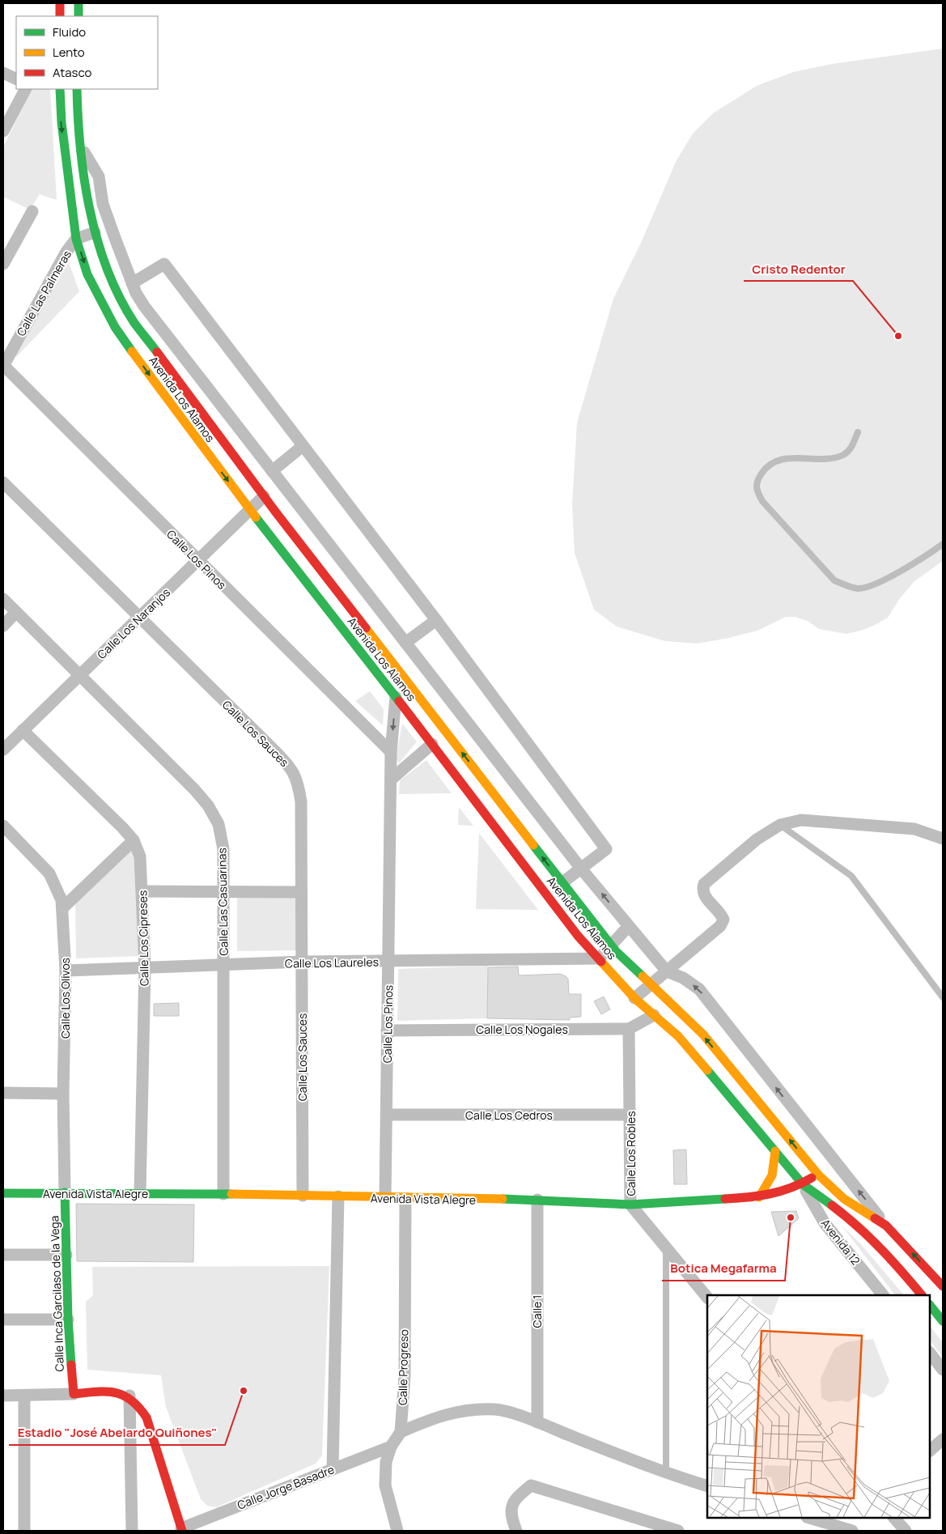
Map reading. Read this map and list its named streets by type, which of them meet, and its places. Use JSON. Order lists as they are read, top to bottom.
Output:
{
  "streets": {
    "main road": ["Avenida Los Alamos", "Avenida Vista Alegre", "Calle Inca Garcilaso de la Vega"],
    "street": [
      "Calle Las Palmeras",
      "Calle Los Pinos",
      "Calle Los Naranjos",
      "Calle Los Sauces",
      "Calle Las Casuarinas",
      "Calle Los Cipreses",
      "Calle Los Laureles",
      "Calle Los Olivos",
      "Calle Los Nogales",
      "Calle Los Cedros",
      "Calle Los Robles",
      "Avenida 12",
      "Calle 1",
      "Calle Progreso",
      "Calle Jorge Basadre"
    ]
  },
  "crossings": [
    ["Calle Las Palmeras", "Avenida Los Alamos"],
    ["Calle Las Palmeras", "Calle Los Pinos"],
    ["Avenida Los Alamos", "Calle Los Pinos"],
    ["Avenida Los Alamos", "Calle Los Naranjos"],
    ["Avenida Los Alamos", "Calle Los Laureles"],
    ["Avenida Los Alamos", "Calle Los Nogales"],
    ["Avenida Los Alamos", "Avenida Vista Alegre"],
    ["Avenida Los Alamos", "Avenida 12"],
    ["Calle Los Pinos", "Calle Los Naranjos"],
    ["Calle Los Pinos", "Calle Los Laureles"],
    ["Calle Los Pinos", "Calle Los Nogales"],
    ["Calle Los Pinos", "Calle Los Cedros"],
    ["Calle Los Pinos", "Avenida Vista Alegre"],
    ["Calle Los Naranjos", "Calle Los Sauces"],
    ["Calle Los Naranjos", "Calle Las Casuarinas"],
    ["Calle Los Naranjos", "Calle Los Cipreses"],
    ["Calle Los Sauces", "Calle Los Laureles"],
    ["Calle Los Sauces", "Avenida Vista Alegre"],
    ["Calle Las Casuarinas", "Calle Los Laureles"],
    ["Calle Las Casuarinas", "Avenida Vista Alegre"],
    ["Calle Los Cipreses", "Calle Los Laureles"],
    ["Calle Los Cipreses", "Avenida Vista Alegre"],
    ["Calle Los Laureles", "Calle Los Olivos"],
    ["Calle Los Olivos", "Avenida Vista Alegre"],
    ["Calle Los Olivos", "Calle Inca Garcilaso de la Vega"],
    ["Calle Los Nogales", "Calle Los Robles"],
    ["Calle Los Cedros", "Calle Los Robles"],
    ["Calle Los Robles", "Avenida Vista Alegre"],
    ["Avenida Vista Alegre", "Avenida 12"],
    ["Avenida Vista Alegre", "Calle Inca Garcilaso de la Vega"],
    ["Avenida Vista Alegre", "Calle 1"],
    ["Avenida Vista Alegre", "Calle Progreso"],
    ["Calle Progreso", "Calle Jorge Basadre"]
  ],
  "places": ["Cristo Redentor", "Botica Megafarma", "Estadio \"José Abelardo Quiñones\""],
  "legend": ["Fluido", "Lento", "Atasco"]
}
